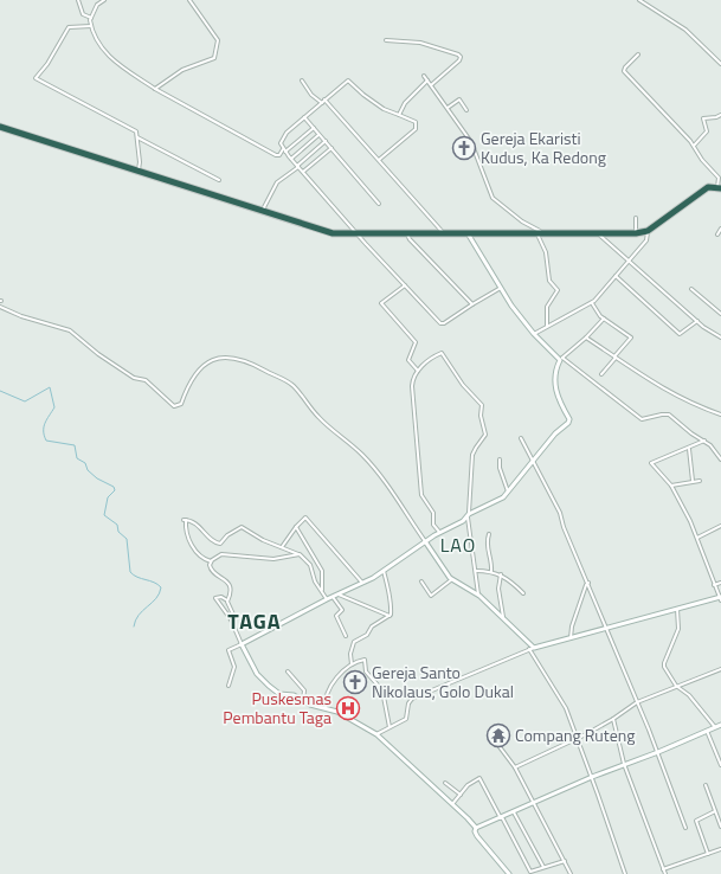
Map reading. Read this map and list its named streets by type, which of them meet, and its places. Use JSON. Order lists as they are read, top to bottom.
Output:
{
  "districts": ["LAO", "TAGA"],
  "places": {
    "church": ["Gereja Ekaristi Kudus, Ka Redong", "Gereja Santo Nikolaus, Golo Dukal"],
    "hospital": ["Puskesmas Pembantu Taga"],
    "temple": ["Compang Ruteng"]
  }
}
